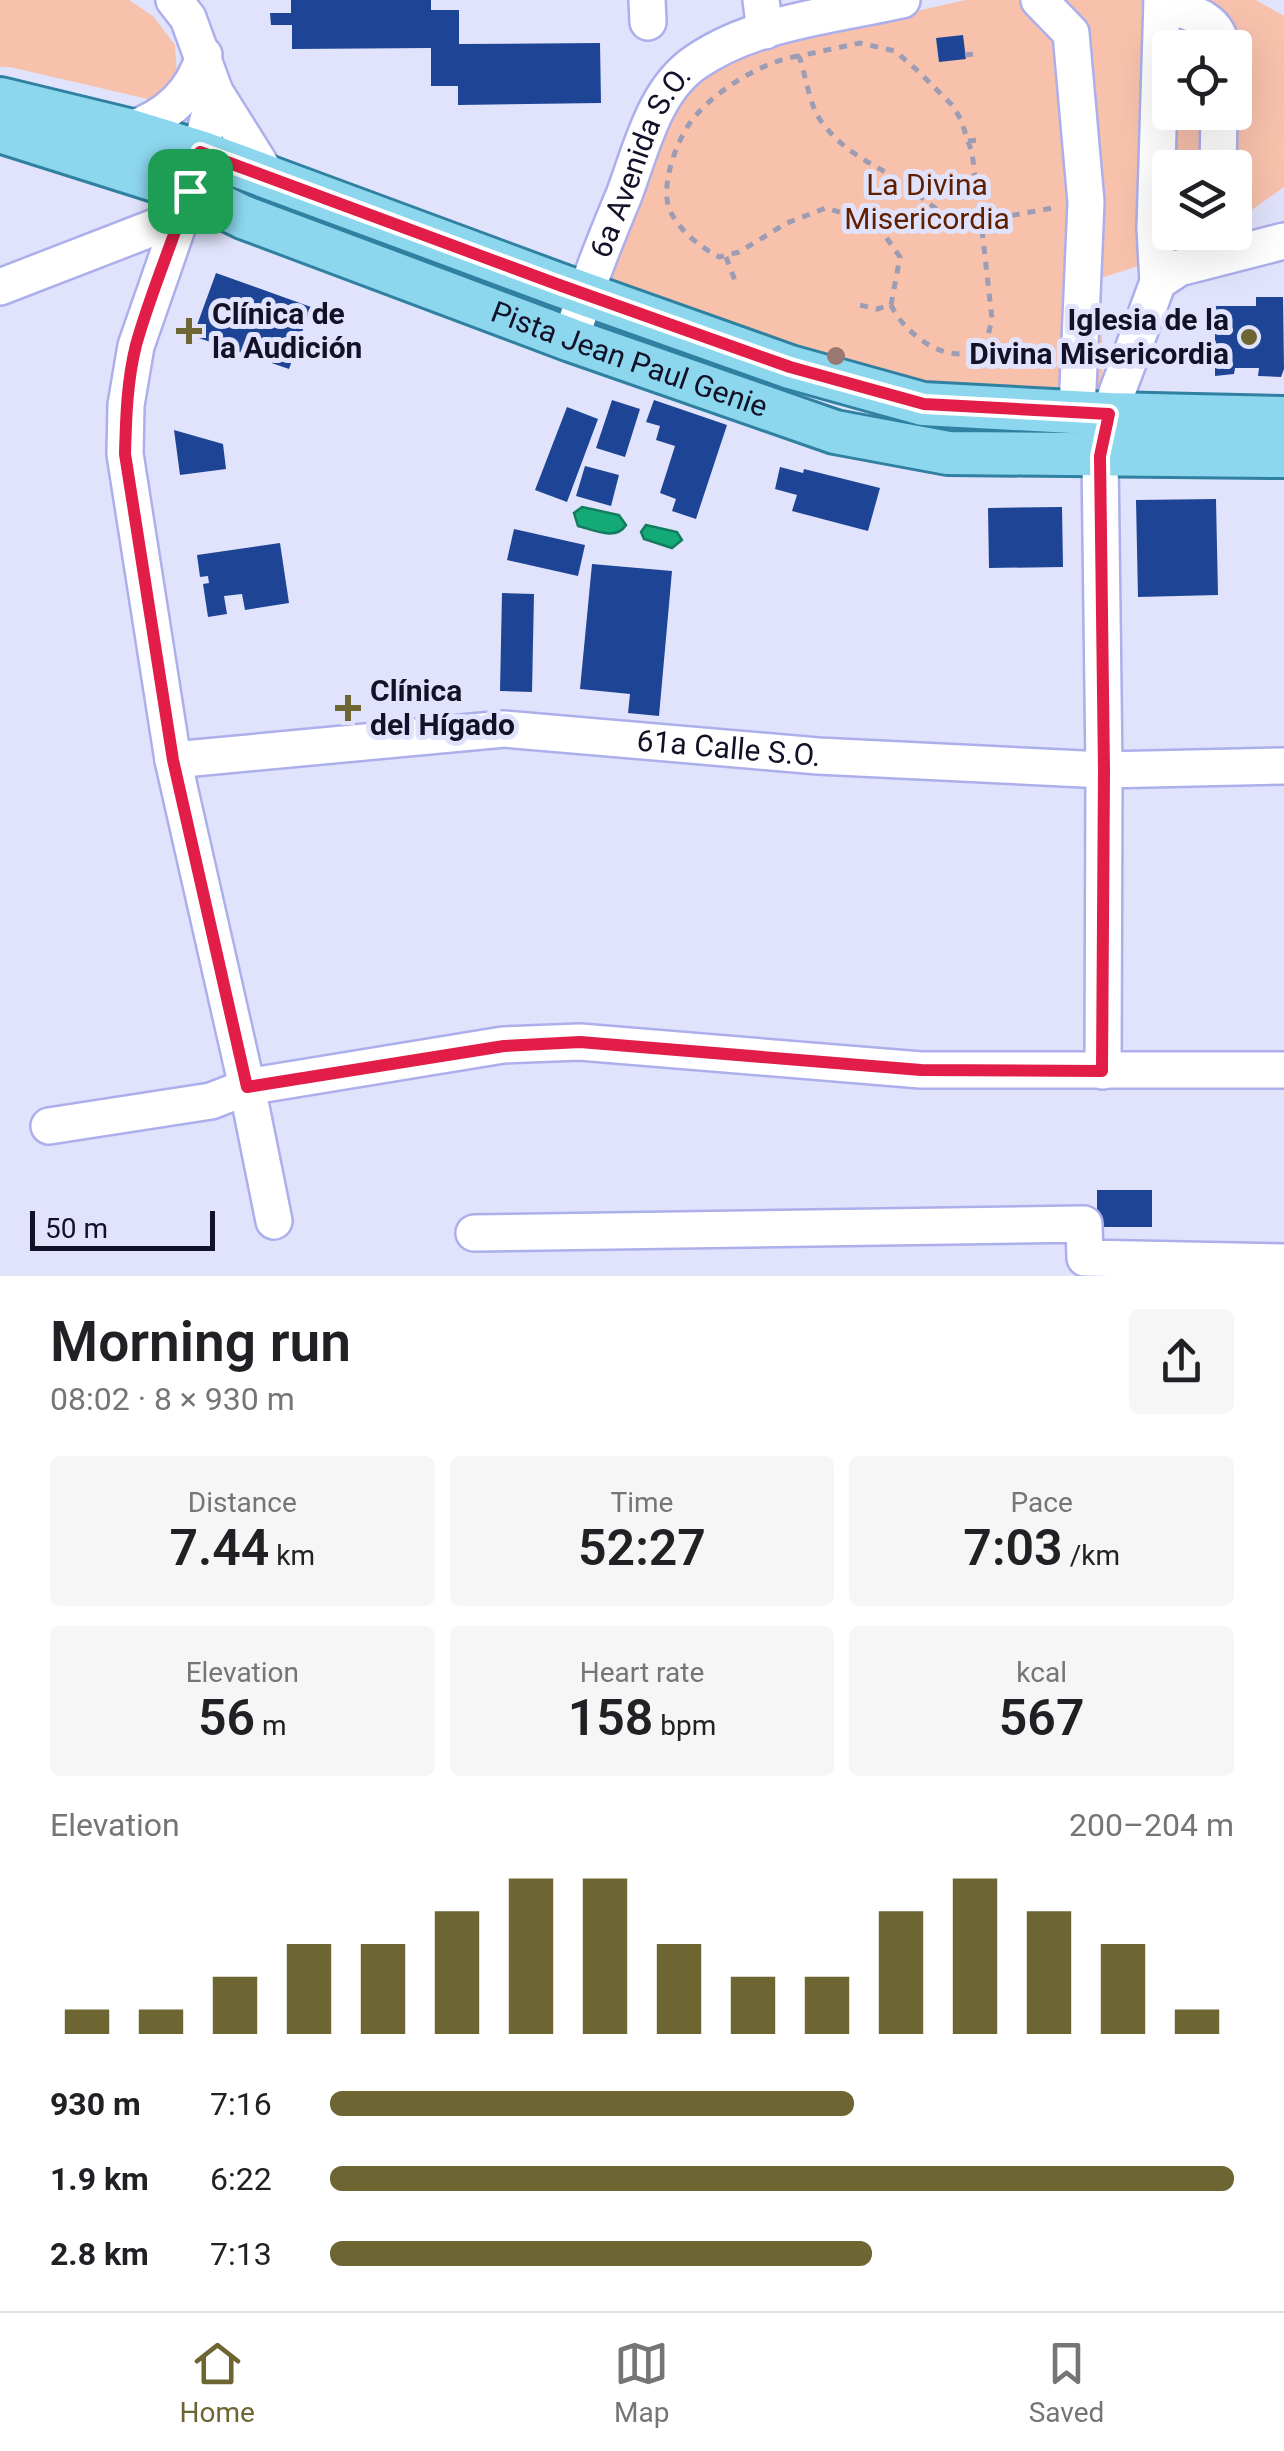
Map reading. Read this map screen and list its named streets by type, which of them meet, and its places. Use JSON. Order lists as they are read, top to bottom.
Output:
{
  "streets": {
    "main road": ["Pista Jean Paul Genie"],
    "street": ["6a Avenida S.O.", "61a Calle S.O."]
  },
  "crossings": [
    ["6a Avenida S.O.", "Pista Jean Paul Genie"]
  ],
  "parks": ["La Divina Misericordia"],
  "places": {
    "health": ["Clínica de la Audición", "Clínica del Hígado"],
    "other": ["Iglesia de la Divina Misericordia"]
  },
  "scale_bar": "50 m",
  "page": {
    "scale": "50 m",
    "heading": ["Morning run", "08:02 · 8 × 930 m"],
    "stats": [
      ["Distance", "7.44 km"],
      ["Time", "52:27"],
      ["Pace", "7:03 /km"],
      ["Elevation", "56 m"],
      ["Heart rate", "158 bpm"],
      ["kcal", "567"]
    ],
    "chart": ["Elevation", "200–204 m"],
    "list": [
      {
        "name": "930 m",
        "note": "7:16"
      },
      {
        "name": "1.9 km",
        "note": "6:22"
      },
      {
        "name": "2.8 km",
        "note": "7:13"
      }
    ],
    "tabs": ["Home", "Map", "Saved"]
  }
}
